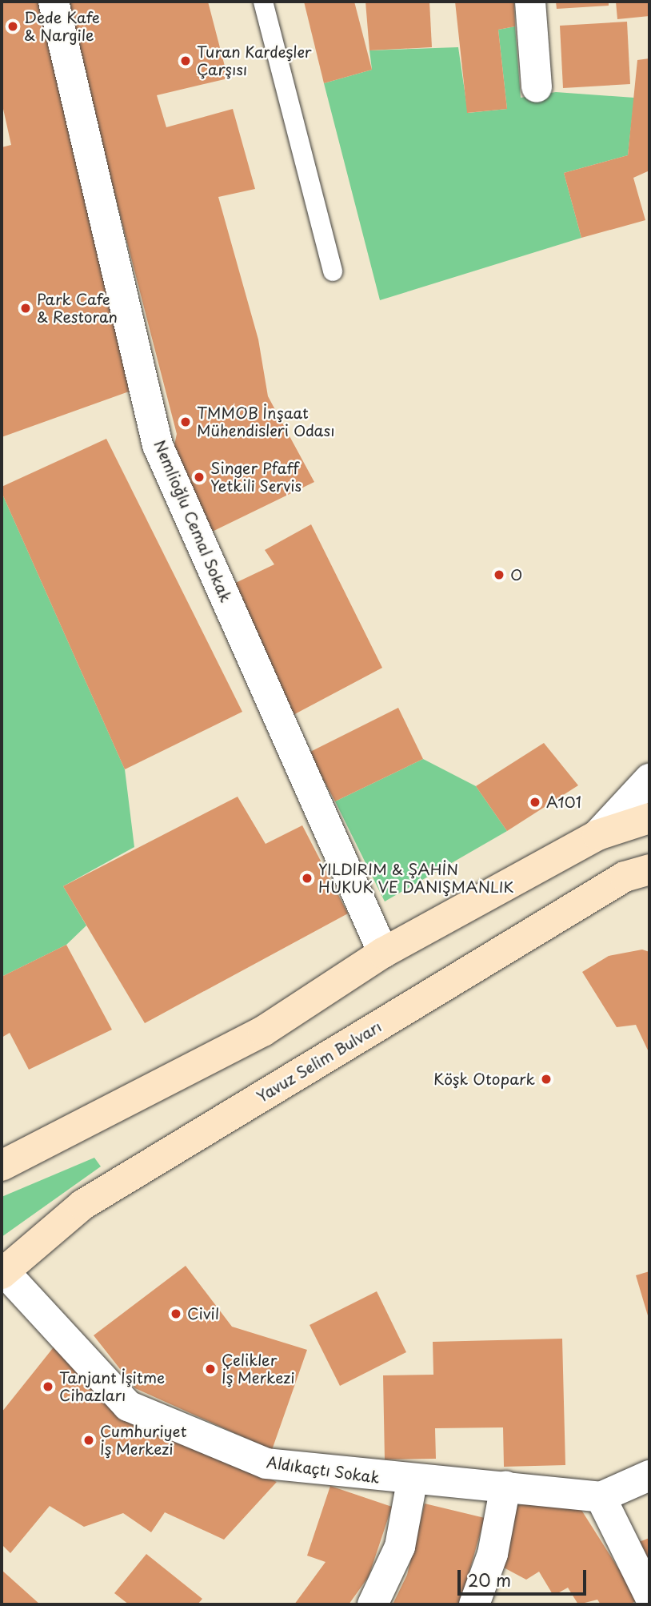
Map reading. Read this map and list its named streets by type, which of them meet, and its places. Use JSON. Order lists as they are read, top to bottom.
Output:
{
  "streets": {
    "main road": ["Yavuz Selim Bulvarı"],
    "street": ["Nemlioğlu Cemal Sokak", "Aldıkaçtı Sokak"]
  },
  "crossings": [
    ["Yavuz Selim Bulvarı", "Aldıkaçtı Sokak"]
  ],
  "places": [
    "Dede Kafe & Nargile",
    "Turan Kardeşler Çarşısı",
    "Park Cafe & Restoran",
    "TMMOB İnşaat Mühendisleri Odası",
    "Singer Pfaff Yetkili Servis",
    "O",
    "A101",
    "YILDIRIM & ŞAHİN HUKUK VE DANIŞMANLIK",
    "Köşk Otopark",
    "Civil",
    "Çelikler İş Merkezi",
    "Tanjant İşitme Cihazları",
    "Cumhuriyet İş Merkezi"
  ],
  "scale_bar": "20 m"
}
